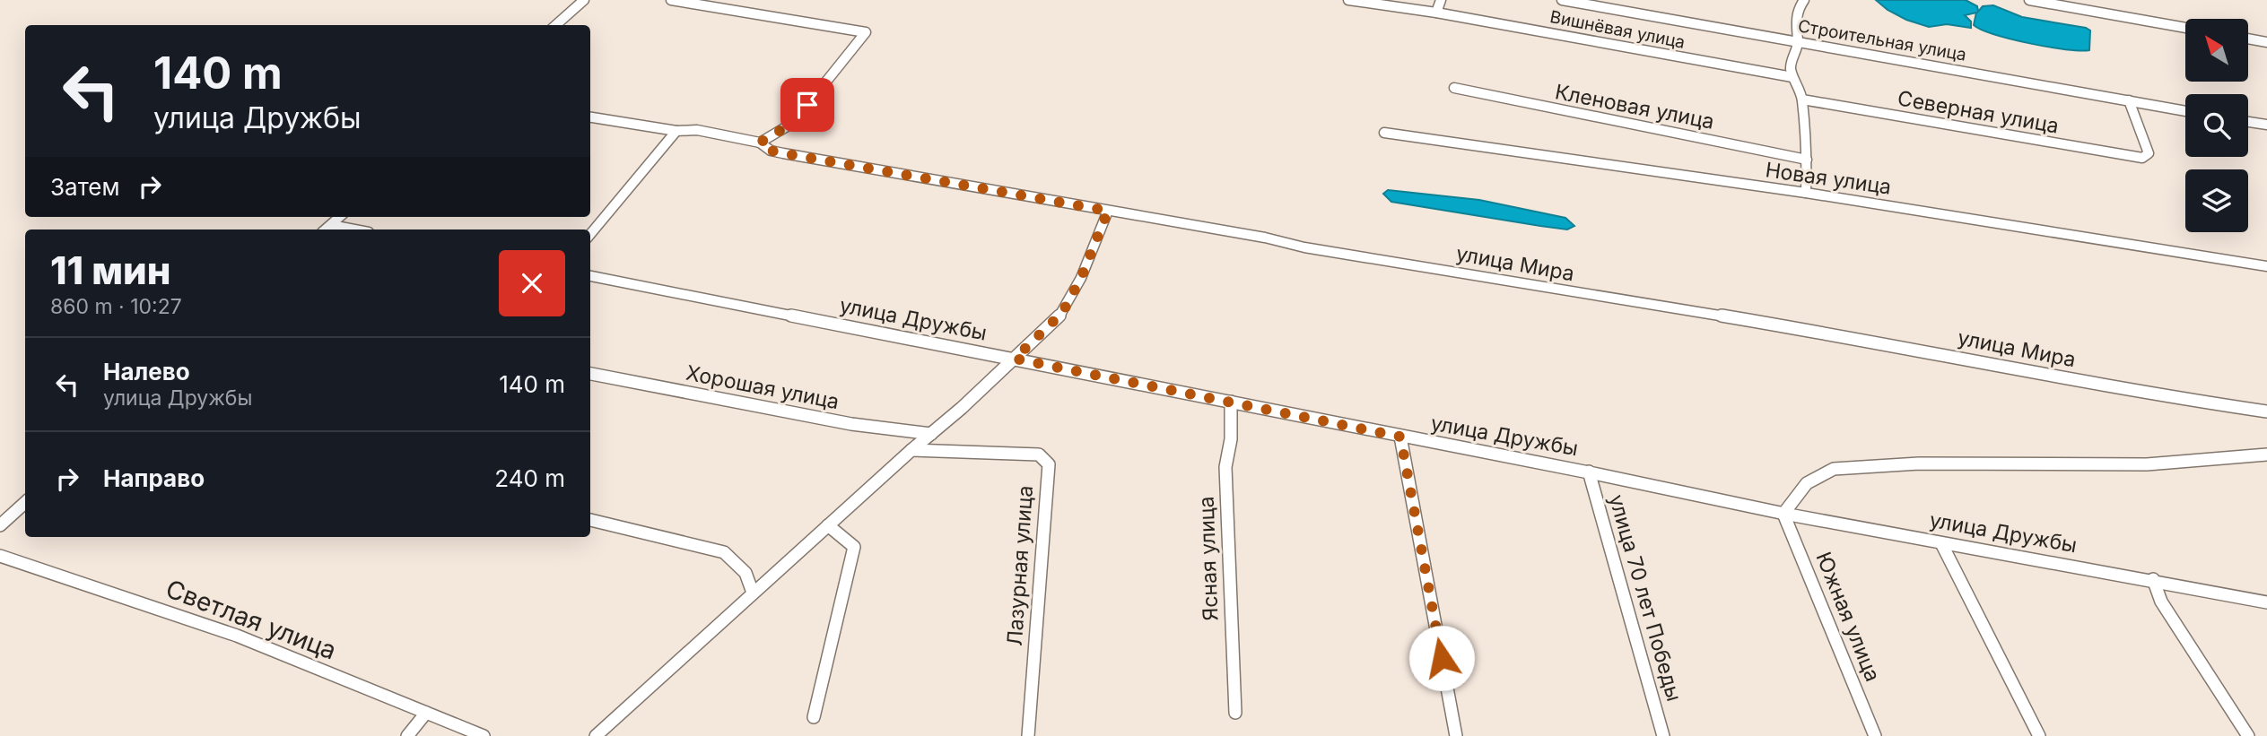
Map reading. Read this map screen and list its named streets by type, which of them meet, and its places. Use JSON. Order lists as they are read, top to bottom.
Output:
{
  "streets": {
    "street": [
      "Вишнёвая улица",
      "Строительная улица",
      "Кленовая улица",
      "Северная улица",
      "Новая улица",
      "улица Мира",
      "улица Дружбы",
      "Хорошая улица",
      "Ясная улица",
      "Лазурная улица",
      "улица 70 лет Победы",
      "Южная улица",
      "Светлая улица"
    ]
  },
  "crossings": [
    ["Строительная улица", "Северная улица"],
    ["улица Дружбы", "Ясная улица"],
    ["улица Дружбы", "улица 70 лет Победы"],
    ["улица Дружбы", "Южная улица"]
  ],
  "north": "top left",
  "page": {
    "turn": ["140 m", "улица Дружбы"],
    "then": "Затем",
    "heading": ["11 мин", "860 m · 10:27"],
    "list": [
      {
        "name": "Налево",
        "note": "улица Дружбы",
        "value": "140 m"
      },
      {
        "name": "Направо",
        "value": "240 m"
      }
    ]
  }
}
